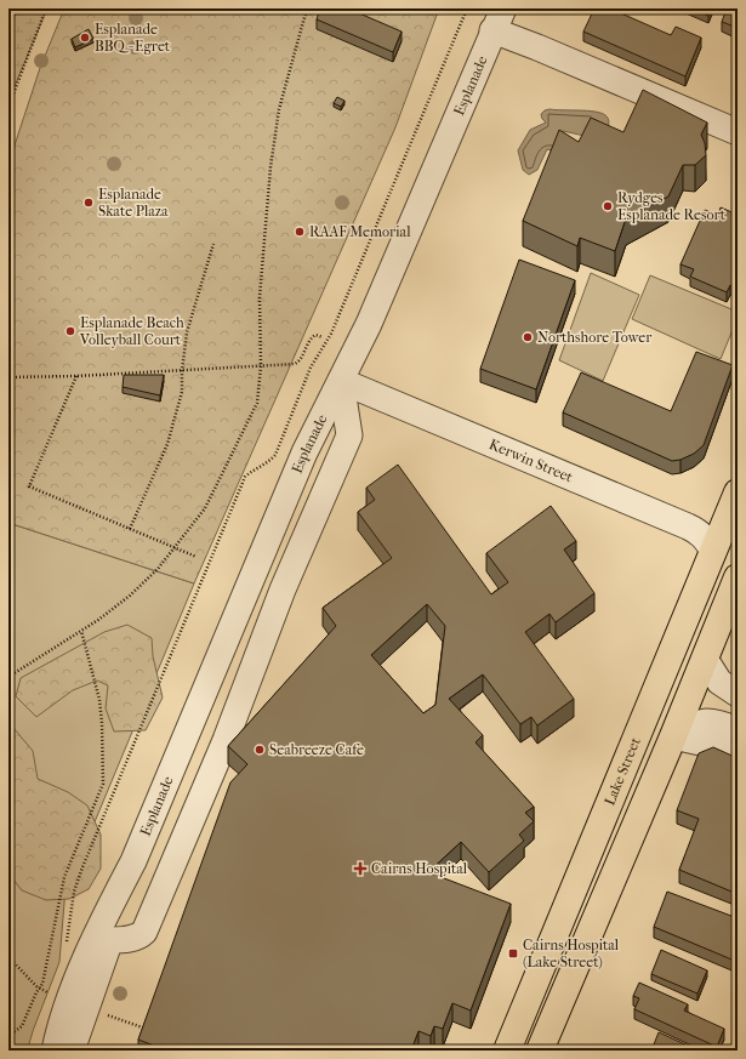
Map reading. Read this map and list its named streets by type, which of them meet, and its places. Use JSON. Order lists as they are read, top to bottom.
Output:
{
  "streets": {
    "main road": ["Lake Street"],
    "street": ["Esplanade", "Kerwin Street"]
  },
  "crossings": [
    ["Esplanade", "Kerwin Street"],
    ["Kerwin Street", "Lake Street"]
  ],
  "places": {
    "other": [
      "Esplanade BBQ - Egret",
      "Esplanade Skate Plaza",
      "Rydges Esplanade Resort",
      "RAAF Memorial",
      "Esplanade Beach Volleyball Court",
      "Northshore Tower",
      "Seabreeze Cafe"
    ],
    "health": ["Cairns Hospital"],
    "transit": ["Cairns Hospital (Lake Street)"]
  }
}
